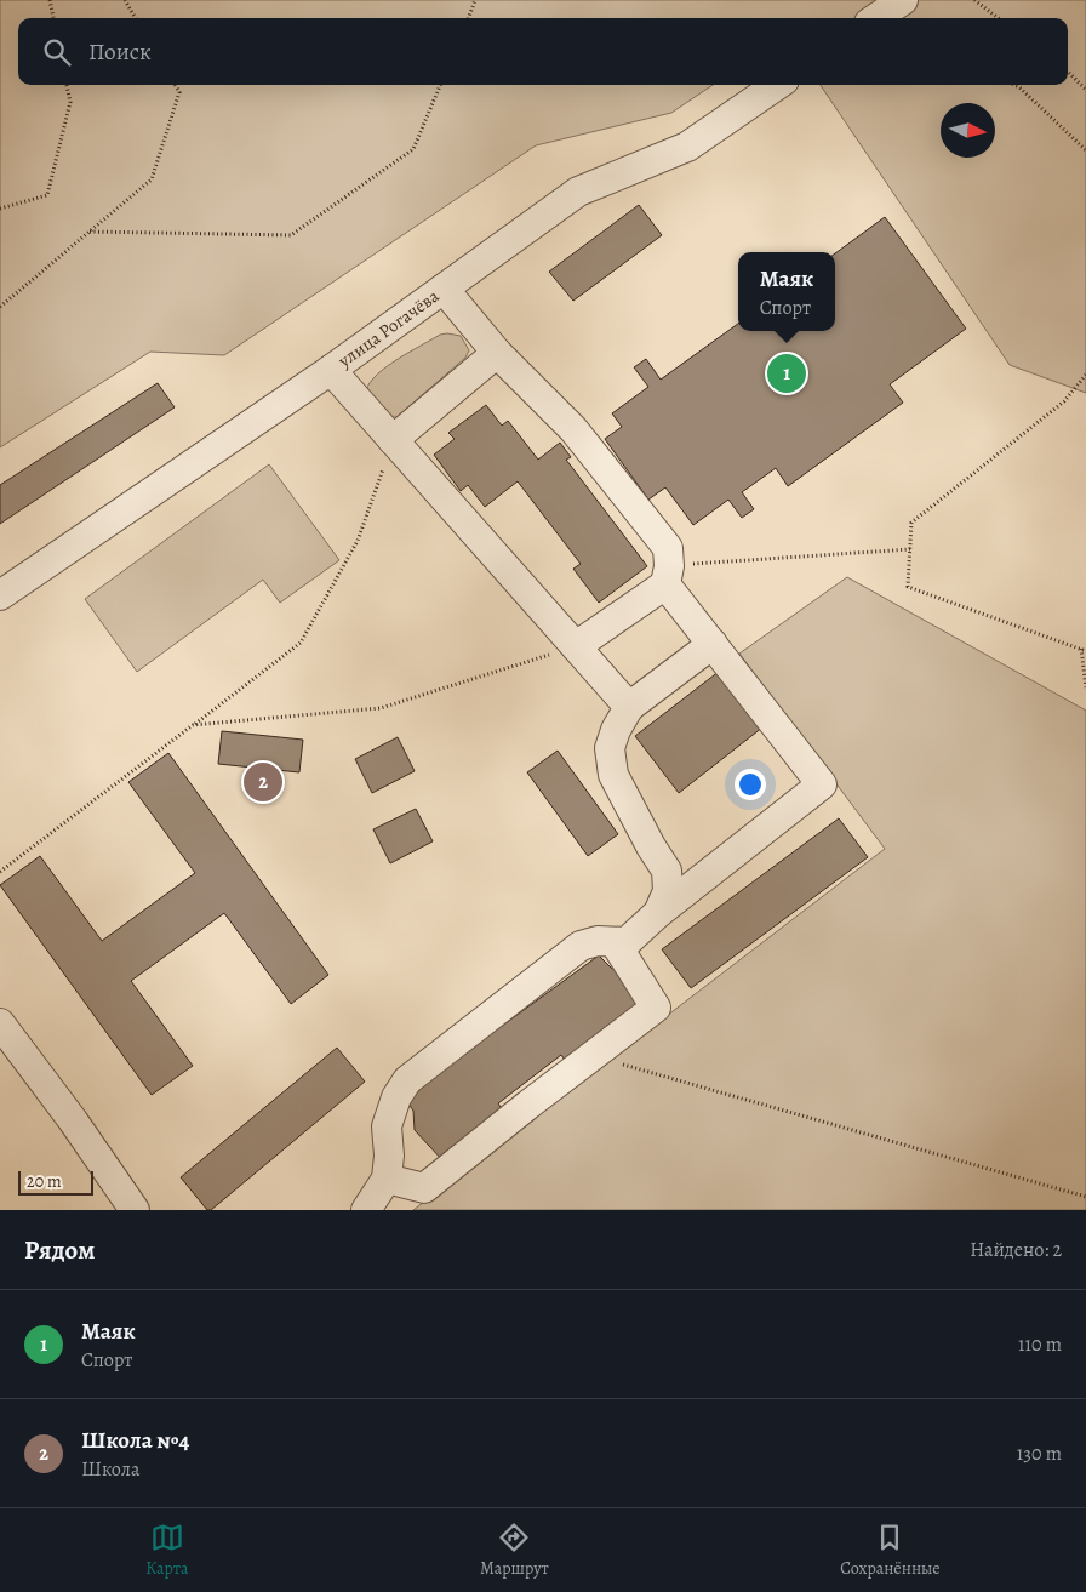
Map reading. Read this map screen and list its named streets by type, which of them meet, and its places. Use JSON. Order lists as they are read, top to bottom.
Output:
{
  "streets": {
    "street": ["улица Рогачёва"]
  },
  "scale_bar": "20 m",
  "north": "right",
  "page": {
    "search": "Поиск",
    "popup": ["Маяк", "Спорт"],
    "pins": ["1", "2"],
    "scale": "20 m",
    "heading": ["Рядом", "Найдено: 2"],
    "list": [
      {
        "mark": "1",
        "name": "Маяк",
        "note": "Спорт",
        "value": "110 m"
      },
      {
        "mark": "2",
        "name": "Школа №4",
        "note": "Школа",
        "value": "130 m"
      }
    ],
    "nav": ["Карта", "Маршрут", "Сохранённые"]
  }
}
